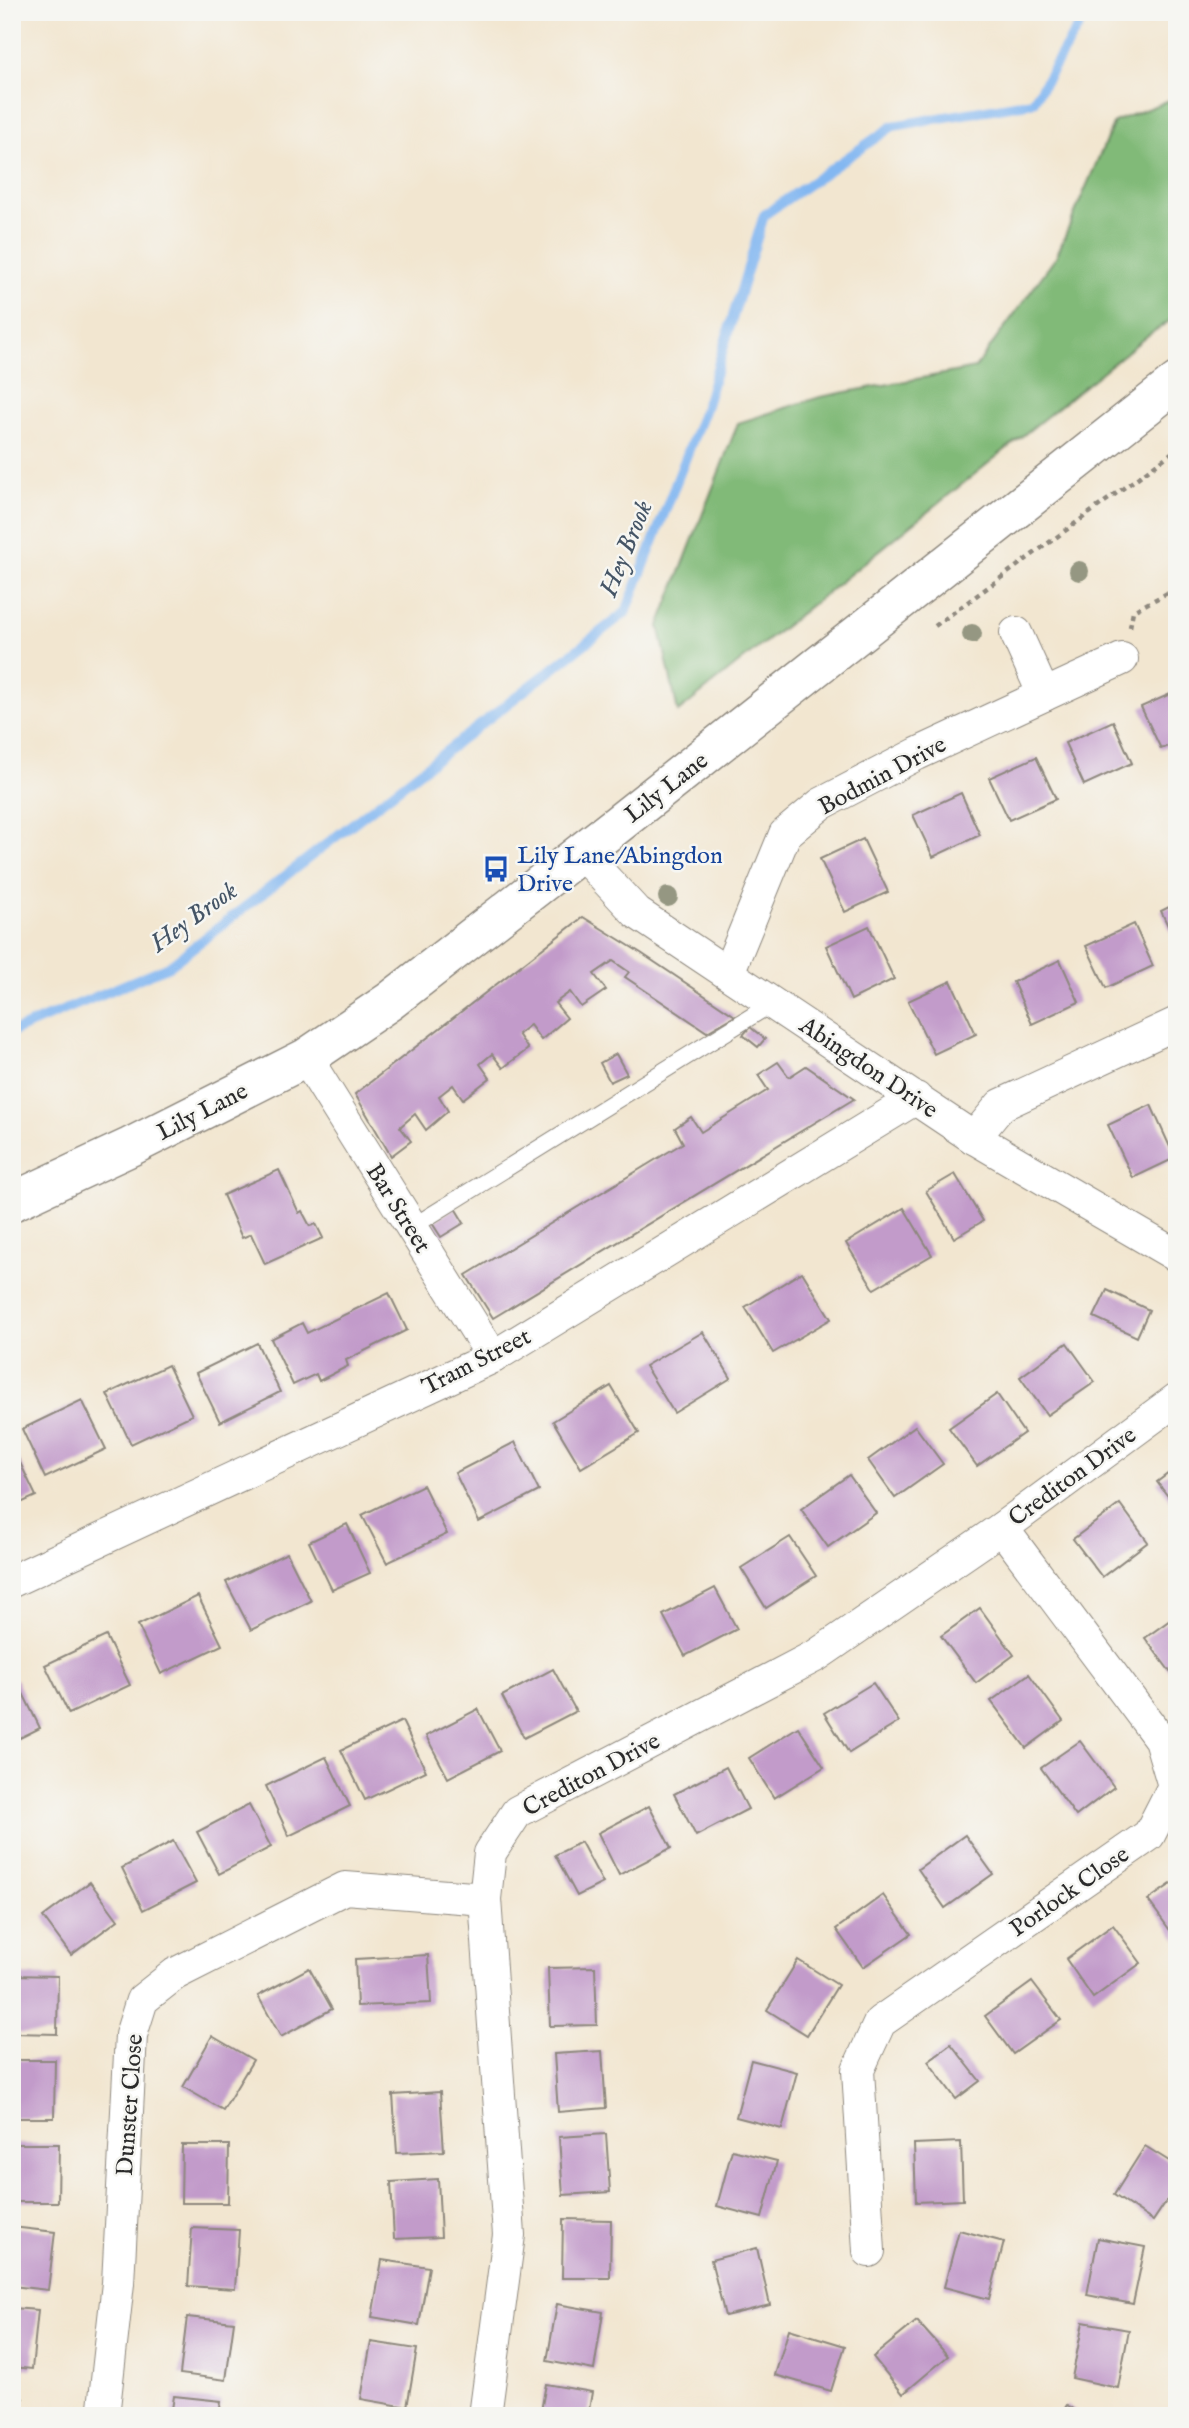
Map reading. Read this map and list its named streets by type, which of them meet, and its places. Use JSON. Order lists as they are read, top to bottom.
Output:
{
  "streets": {
    "main road": ["Lily Lane"],
    "street": [
      "Bodmin Drive",
      "Abingdon Drive",
      "Bar Street",
      "Tram Street",
      "Crediton Drive",
      "Porlock Close",
      "Dunster Close"
    ]
  },
  "crossings": [
    ["Bodmin Drive", "Abingdon Drive"],
    ["Lily Lane", "Abingdon Drive"],
    ["Lily Lane", "Bar Street"],
    ["Abingdon Drive", "Tram Street"],
    ["Bar Street", "Tram Street"],
    ["Crediton Drive", "Porlock Close"],
    ["Crediton Drive", "Dunster Close"]
  ],
  "water": ["Hey Brook"],
  "places": {
    "bus stop": ["Lily Lane/Abingdon Drive"]
  }
}
